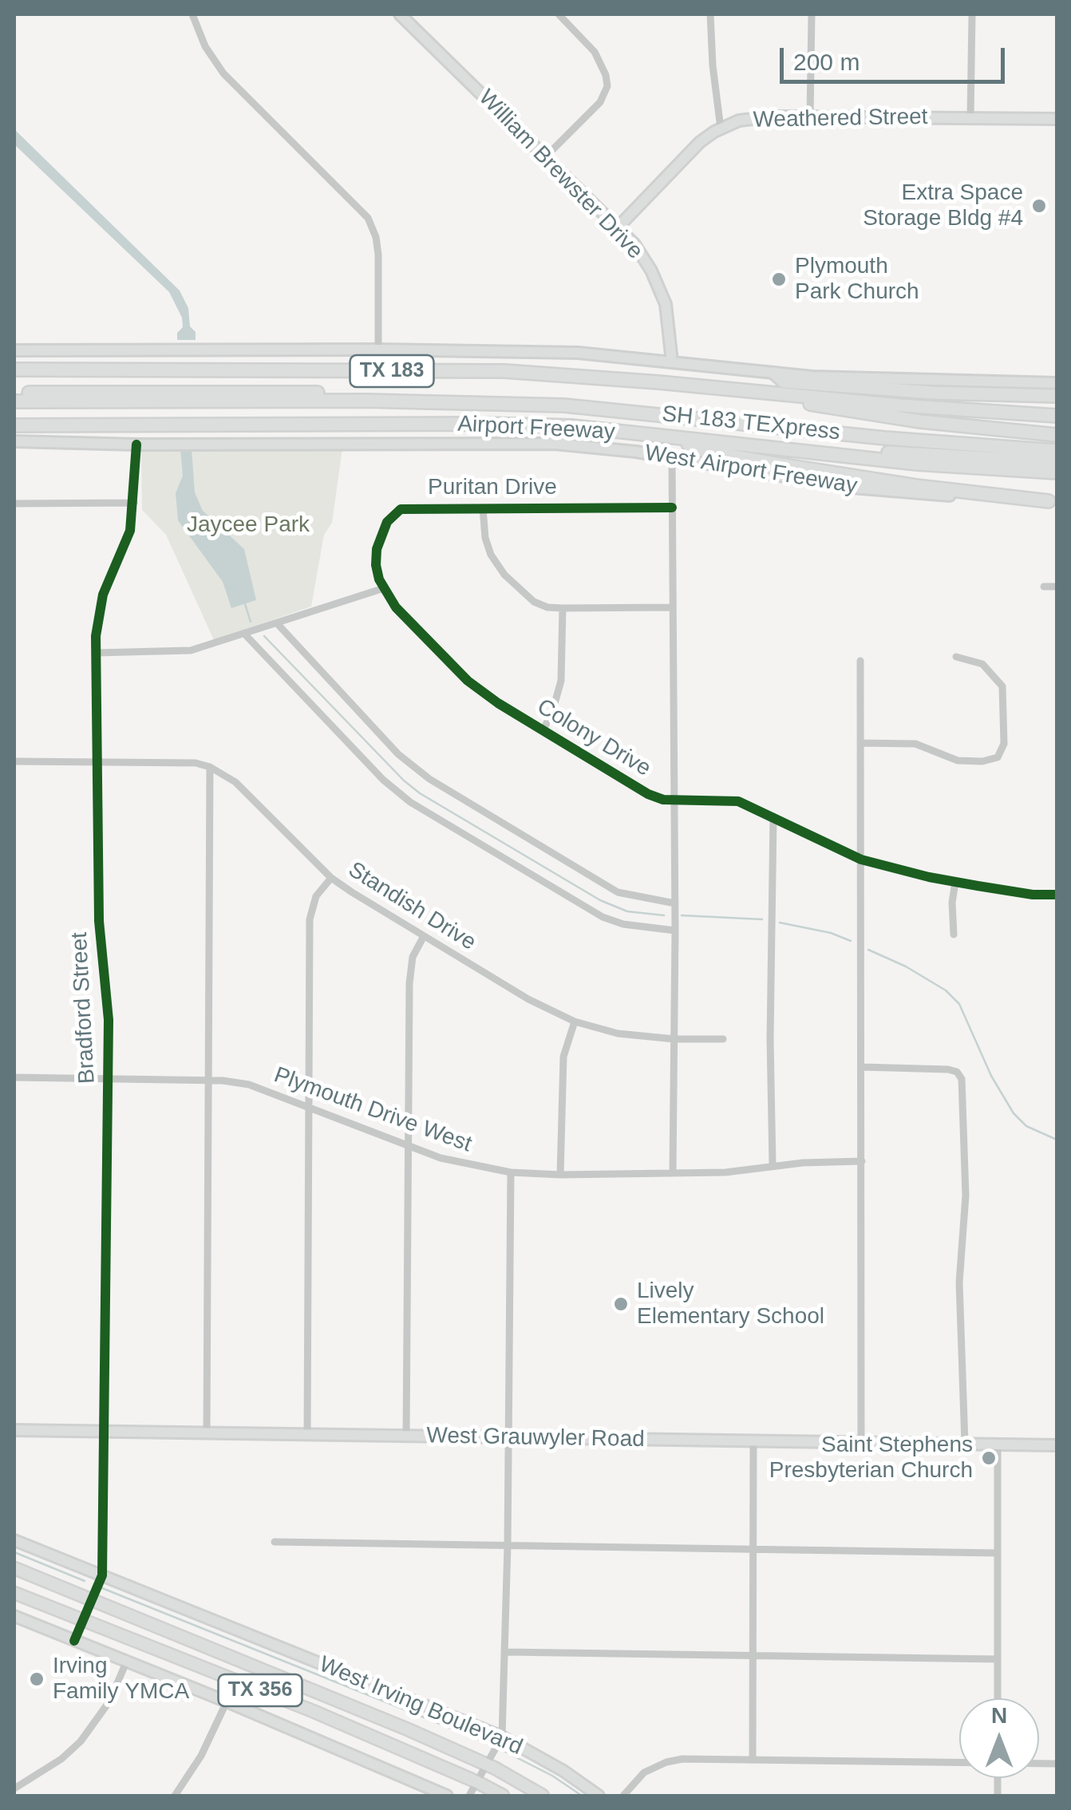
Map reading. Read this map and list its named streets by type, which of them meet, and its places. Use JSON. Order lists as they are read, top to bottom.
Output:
{
  "streets": {
    "highway": ["TX 183", "SH 183 TEXpress", "Airport Freeway"],
    "main road": [
      "Weathered Street",
      "William Brewster Drive",
      "West Airport Freeway",
      "West Grauwyler Road",
      "TX 356",
      "West Irving Boulevard"
    ],
    "street": [
      "Puritan Drive",
      "Colony Drive",
      "Standish Drive",
      "Bradford Street",
      "Plymouth Drive West"
    ]
  },
  "crossings": [
    ["Weathered Street", "William Brewster Drive"],
    ["West Airport Freeway", "Bradford Street"],
    ["Puritan Drive", "Colony Drive"],
    ["Standish Drive", "Bradford Street"],
    ["Bradford Street", "Plymouth Drive West"],
    ["Bradford Street", "West Grauwyler Road"],
    ["Bradford Street", "West Irving Boulevard"]
  ],
  "parks": ["Jaycee Park"],
  "places": [
    "Extra Space Storage Bldg #4",
    "Plymouth Park Church",
    "Lively Elementary School",
    "Saint Stephens Presbyterian Church",
    "Irving Family YMCA"
  ],
  "scale_bar": "200 m",
  "north": "top"
}
